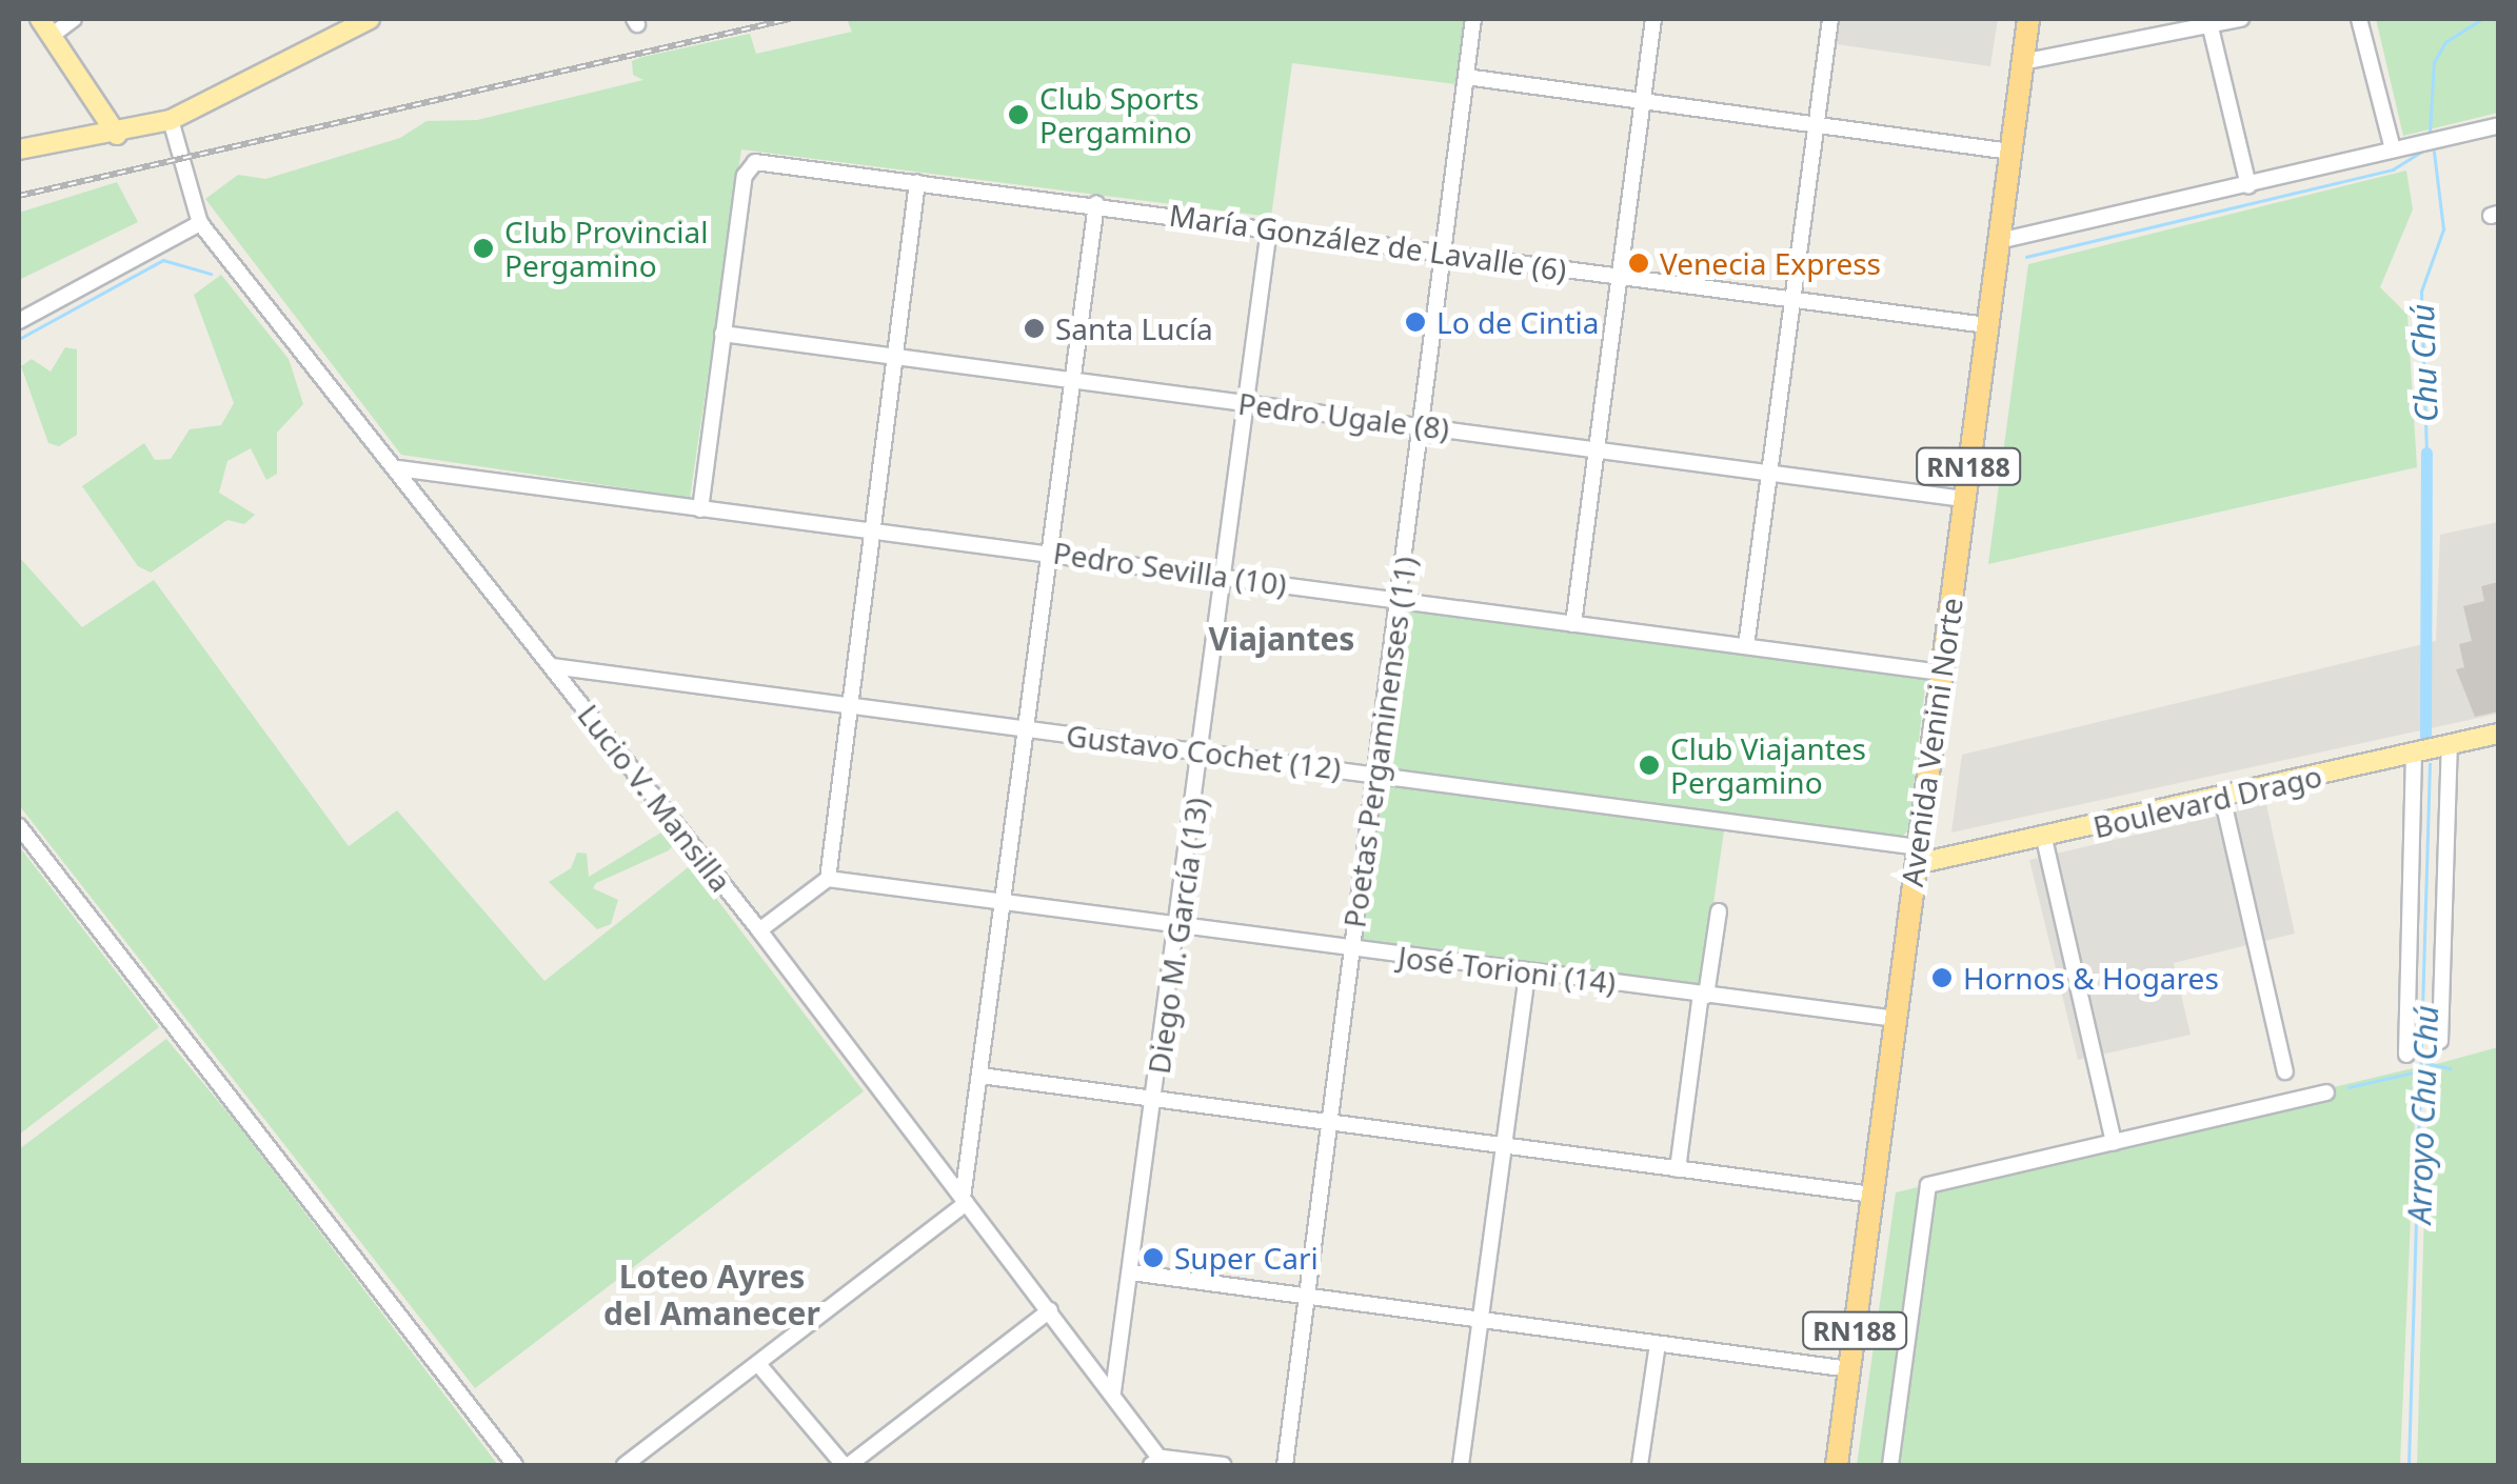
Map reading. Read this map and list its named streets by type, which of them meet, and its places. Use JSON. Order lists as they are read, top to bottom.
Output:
{
  "streets": {
    "highway": ["RN188", "Avenida Venini Norte"],
    "main road": ["Boulevard Drago"],
    "street": [
      "María González de Lavalle (6)",
      "Pedro Ugale (8)",
      "Pedro Sevilla (10)",
      "Poetas Pergaminenses (11)",
      "Gustavo Cochet (12)",
      "Lucio V. Mansilla",
      "Diego M. García (13)",
      "José Torioni (14)"
    ]
  },
  "crossings": [
    ["María González de Lavalle (6)", "Pedro Ugale (8)"],
    ["María González de Lavalle (6)", "Poetas Pergaminenses (11)"],
    ["María González de Lavalle (6)", "Avenida Venini Norte"],
    ["María González de Lavalle (6)", "Diego M. García (13)"],
    ["Pedro Ugale (8)", "Poetas Pergaminenses (11)"],
    ["Pedro Ugale (8)", "Avenida Venini Norte"],
    ["Pedro Ugale (8)", "Diego M. García (13)"],
    ["Pedro Sevilla (10)", "Poetas Pergaminenses (11)"],
    ["Pedro Sevilla (10)", "Avenida Venini Norte"],
    ["Pedro Sevilla (10)", "Lucio V. Mansilla"],
    ["Pedro Sevilla (10)", "Diego M. García (13)"],
    ["Poetas Pergaminenses (11)", "Gustavo Cochet (12)"],
    ["Poetas Pergaminenses (11)", "José Torioni (14)"],
    ["Avenida Venini Norte", "Gustavo Cochet (12)"],
    ["Avenida Venini Norte", "Boulevard Drago"],
    ["Avenida Venini Norte", "José Torioni (14)"],
    ["Gustavo Cochet (12)", "Lucio V. Mansilla"],
    ["Gustavo Cochet (12)", "Boulevard Drago"],
    ["Gustavo Cochet (12)", "Diego M. García (13)"],
    ["Lucio V. Mansilla", "Diego M. García (13)"],
    ["Diego M. García (13)", "José Torioni (14)"]
  ],
  "districts": ["Viajantes", "Loteo Ayres del Amanecer"],
  "water": ["Chu Chú", "Arroyo Chu Chú"],
  "places": [
    "Club Sports Pergamino",
    "Club Provincial Pergamino",
    "Venecia Express",
    "Lo de Cintia",
    "Santa Lucía",
    "Club Viajantes Pergamino",
    "Hornos & Hogares",
    "Super Cari"
  ]
}
